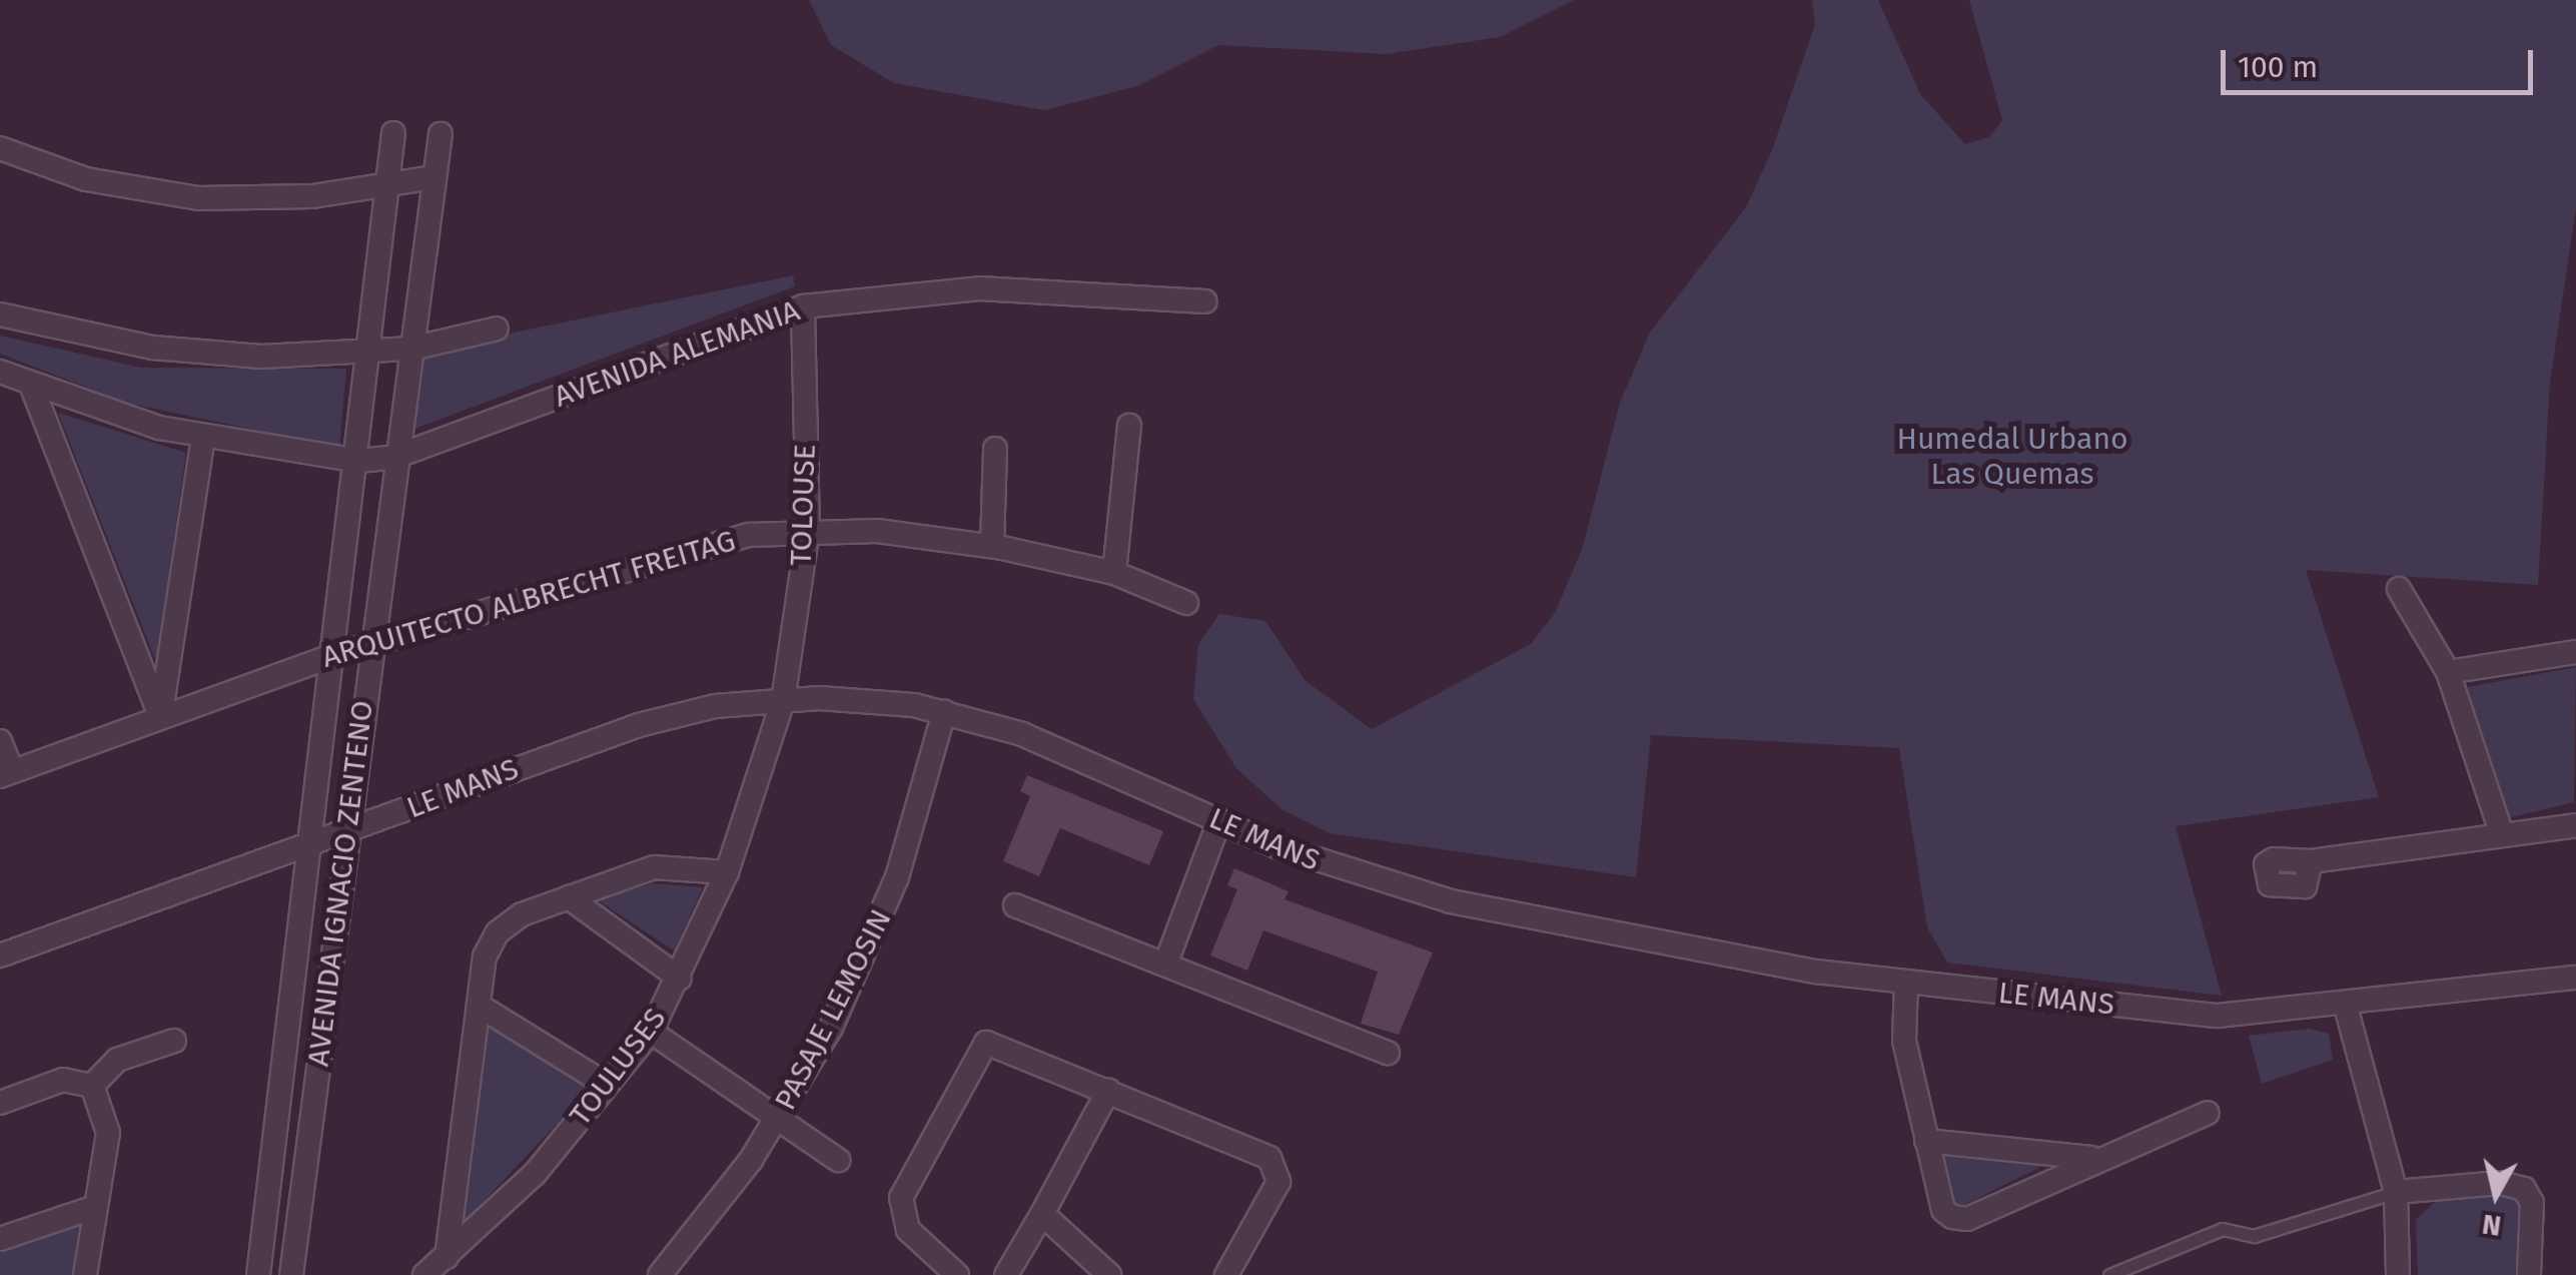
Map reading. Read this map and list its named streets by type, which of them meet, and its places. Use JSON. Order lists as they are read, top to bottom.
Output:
{
  "streets": {
    "street": [
      "AVENIDA ALEMANIA",
      "TOLOUSE",
      "ARQUITECTO ALBRECHT FREITAG",
      "LE MANS",
      "AVENIDA IGNACIO ZENTENO",
      "PASAJE LEMOSIN",
      "TOULUSES"
    ]
  },
  "crossings": [
    ["AVENIDA ALEMANIA", "TOLOUSE"],
    ["AVENIDA ALEMANIA", "AVENIDA IGNACIO ZENTENO"],
    ["TOLOUSE", "ARQUITECTO ALBRECHT FREITAG"],
    ["TOLOUSE", "LE MANS"],
    ["TOLOUSE", "TOULUSES"],
    ["ARQUITECTO ALBRECHT FREITAG", "AVENIDA IGNACIO ZENTENO"],
    ["LE MANS", "AVENIDA IGNACIO ZENTENO"],
    ["LE MANS", "PASAJE LEMOSIN"],
    ["LE MANS", "TOULUSES"]
  ],
  "parks": ["Humedal Urbano Las Quemas"],
  "scale_bar": "100 m",
  "north": "bottom"
}
